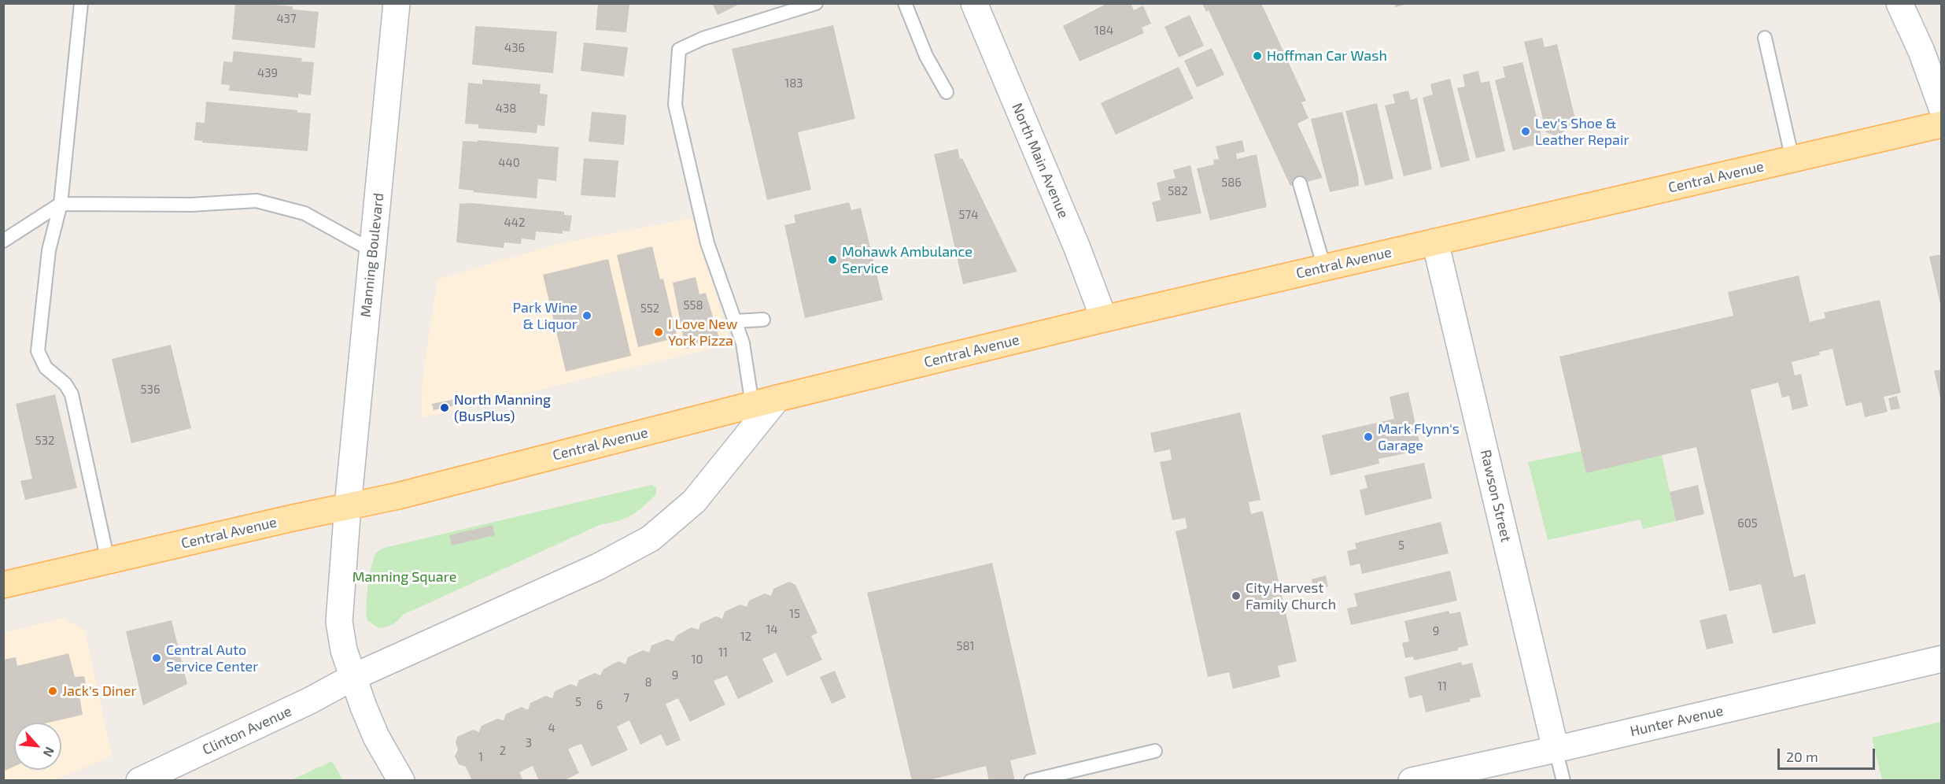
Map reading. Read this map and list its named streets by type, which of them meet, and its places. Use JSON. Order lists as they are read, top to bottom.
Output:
{
  "streets": {
    "main road": ["Central Avenue"],
    "street": [
      "North Main Avenue",
      "Manning Boulevard",
      "Rawson Street",
      "Hunter Avenue",
      "Clinton Avenue"
    ]
  },
  "crossings": [
    ["North Main Avenue", "Central Avenue"],
    ["Central Avenue", "Manning Boulevard"],
    ["Central Avenue", "Rawson Street"],
    ["Manning Boulevard", "Clinton Avenue"],
    ["Rawson Street", "Hunter Avenue"]
  ],
  "parks": ["Manning Square"],
  "places": [
    "Hoffman Car Wash",
    "Lev's Shoe & Leather Repair",
    "Mohawk Ambulance Service",
    "Park Wine & Liquor",
    "I Love New York Pizza",
    "North Manning (BusPlus)",
    "Mark Flynn's Garage",
    "City Harvest Family Church",
    "Central Auto Service Center",
    "Jack's Diner"
  ],
  "house_numbers": [
    "437",
    "184",
    "436",
    "439",
    "183",
    "438",
    "440",
    "586",
    "582",
    "574",
    "442",
    "558",
    "552",
    "536",
    "532",
    "605",
    "5",
    "15",
    "14",
    "9",
    "12",
    "581",
    "11",
    "10",
    "9",
    "8",
    "11",
    "7",
    "5",
    "6",
    "4",
    "3",
    "2",
    "1"
  ],
  "scale_bar": "20 m",
  "north": "bottom right"
}
